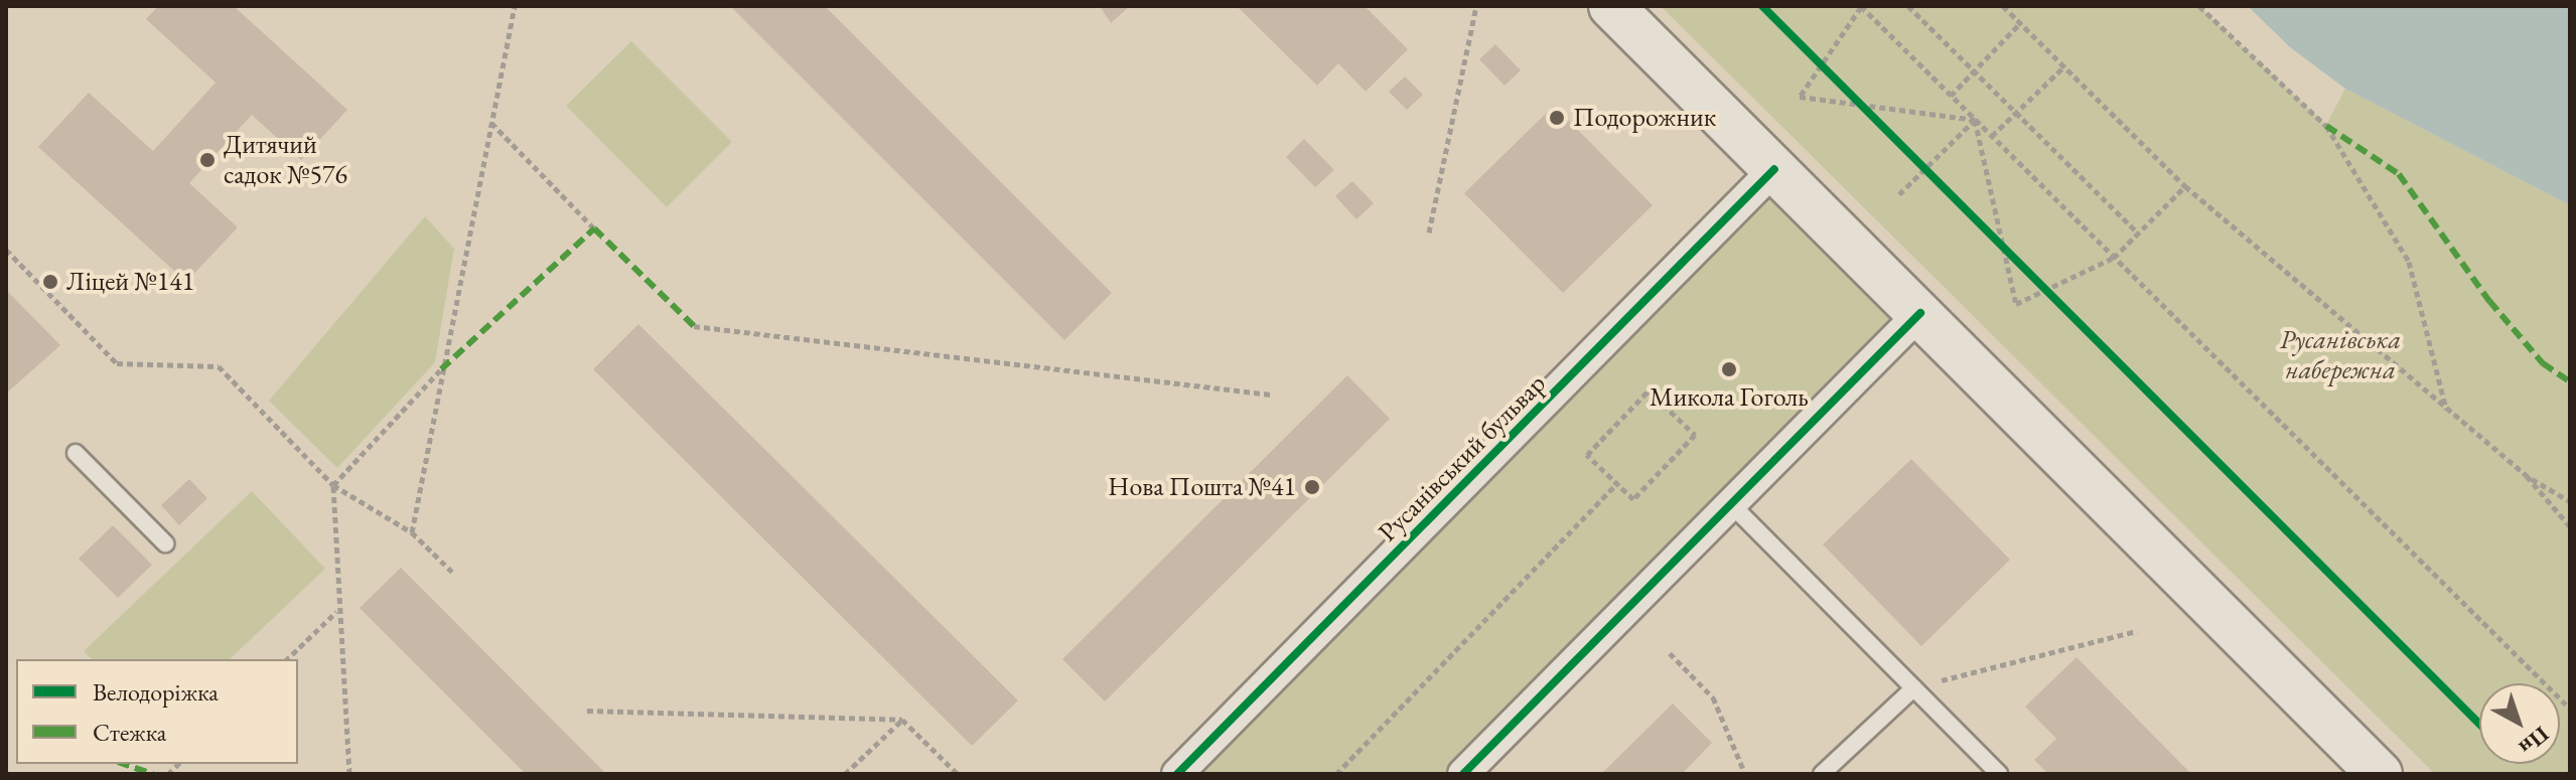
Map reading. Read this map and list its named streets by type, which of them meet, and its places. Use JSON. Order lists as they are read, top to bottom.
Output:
{
  "streets": {
    "street": ["Русанівський бульвар"]
  },
  "parks": ["Русанівська набережна"],
  "places": [
    "Подорожник",
    "Дитячий садок №576",
    "Ліцей №141",
    "Микола Гоголь",
    "Нова Пошта №41"
  ],
  "legend": ["Велодоріжка", "Стежка"],
  "north": "bottom right"
}
